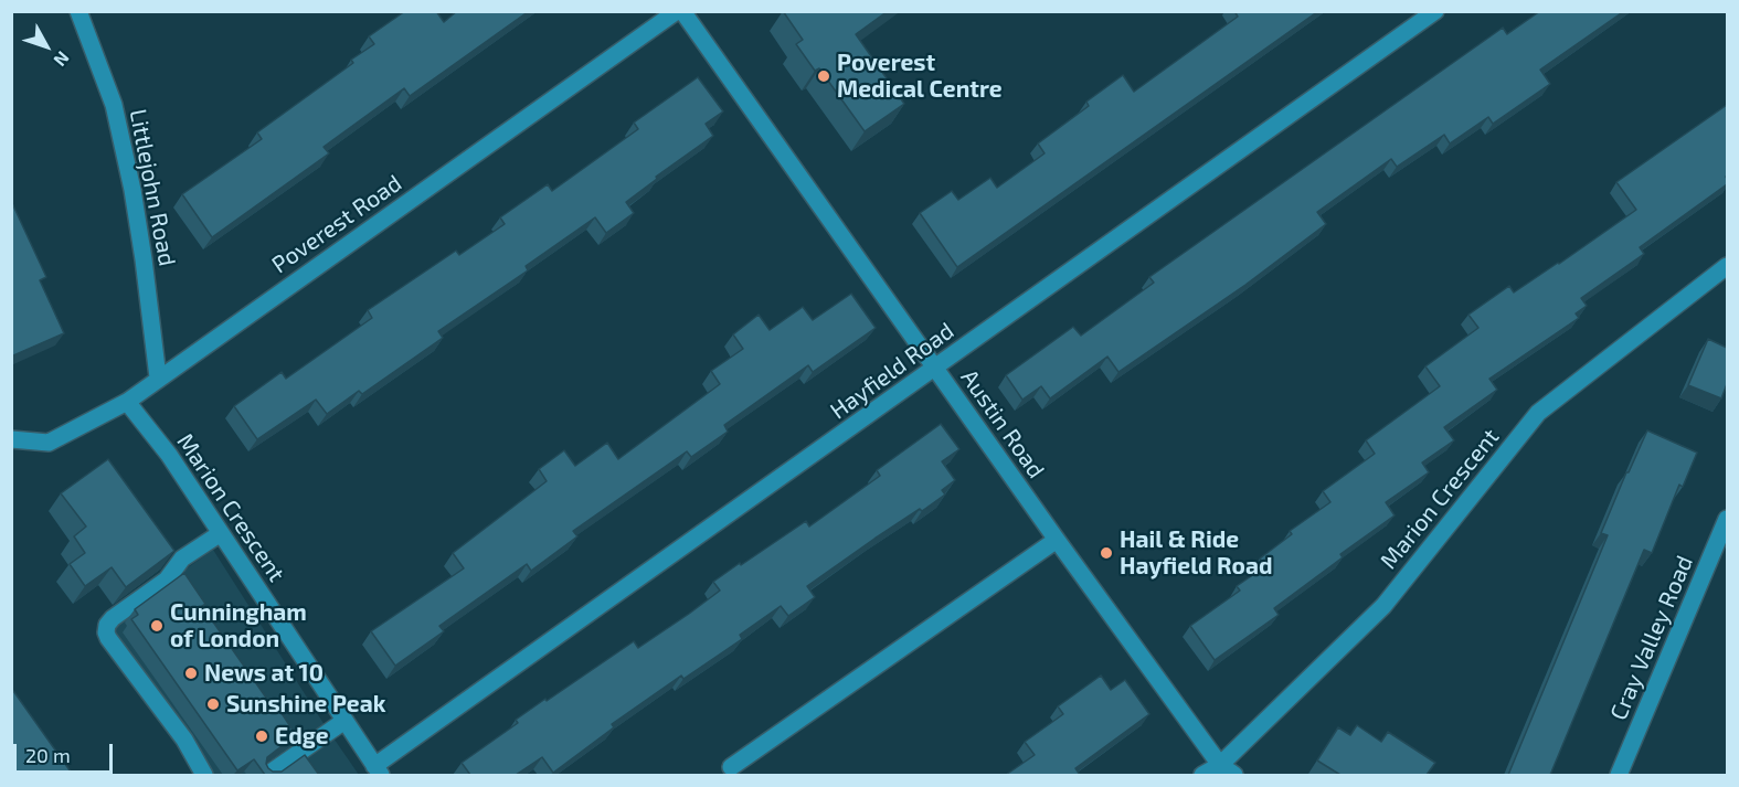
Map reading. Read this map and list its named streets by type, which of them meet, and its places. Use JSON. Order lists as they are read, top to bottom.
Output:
{
  "streets": {
    "street": [
      "Littlejohn Road",
      "Poverest Road",
      "Hayfield Road",
      "Austin Road",
      "Marion Crescent",
      "Cray Valley Road"
    ]
  },
  "crossings": [
    ["Littlejohn Road", "Poverest Road"],
    ["Poverest Road", "Marion Crescent"],
    ["Hayfield Road", "Austin Road"],
    ["Hayfield Road", "Marion Crescent"],
    ["Austin Road", "Marion Crescent"]
  ],
  "places": [
    "Poverest Medical Centre",
    "Hail & Ride Hayfield Road",
    "Cunningham of London",
    "News at 10",
    "Sunshine Peak",
    "Edge"
  ],
  "scale_bar": "20 m",
  "north": "bottom right"
}
